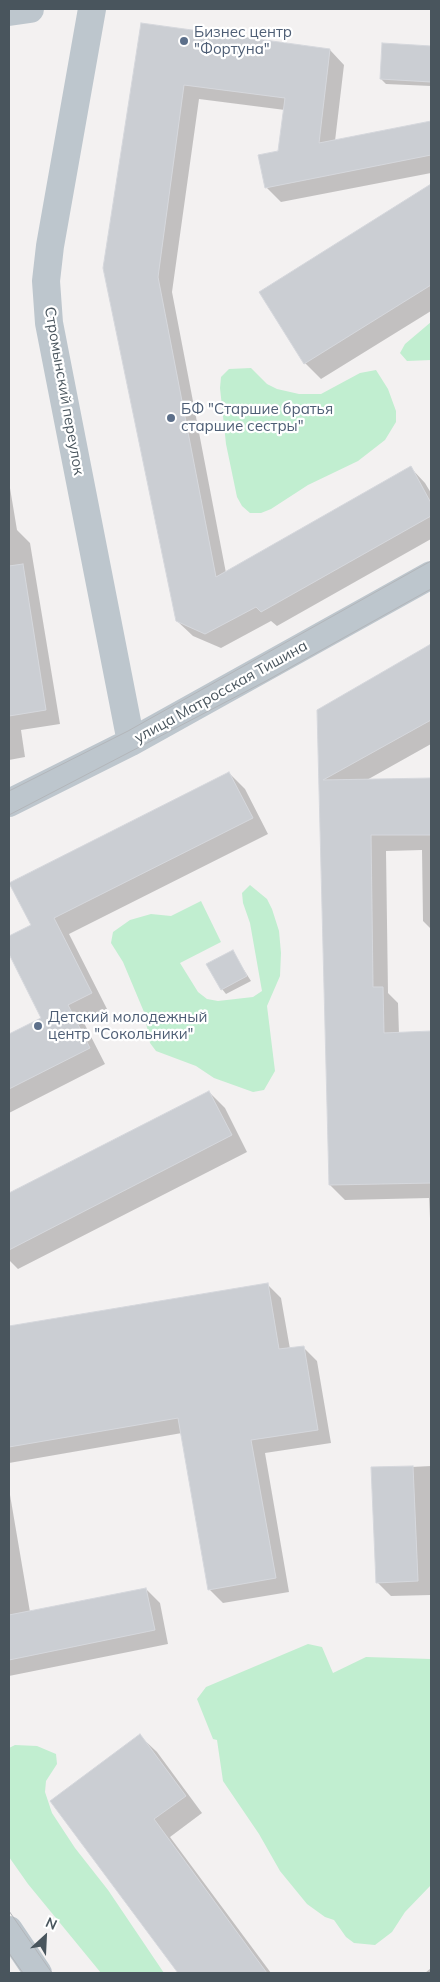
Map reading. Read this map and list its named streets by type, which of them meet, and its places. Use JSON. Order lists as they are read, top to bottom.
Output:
{
  "streets": {
    "street": ["Стромынский переулок", "улица Матросская Тишина"]
  },
  "crossings": [
    ["Стромынский переулок", "улица Матросская Тишина"]
  ],
  "places": ["Бизнес центр \"Фортуна\"", "БФ \"Старшие братья старшие сестры\"", "Детский молодежный центр \"Сокольники\""],
  "north": "top right"
}
